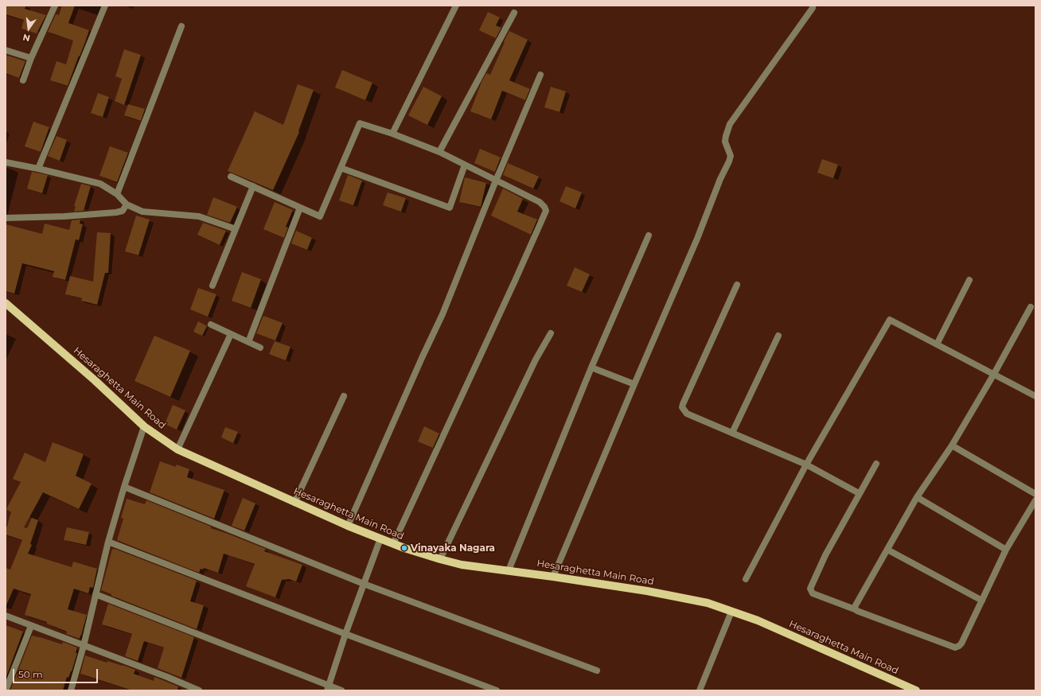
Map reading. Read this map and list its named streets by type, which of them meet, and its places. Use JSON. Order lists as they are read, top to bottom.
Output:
{
  "streets": {
    "main road": ["Hesaraghetta Main Road"]
  },
  "places": ["Vinayaka Nagara"],
  "scale_bar": "50 m",
  "north": "bottom"
}
